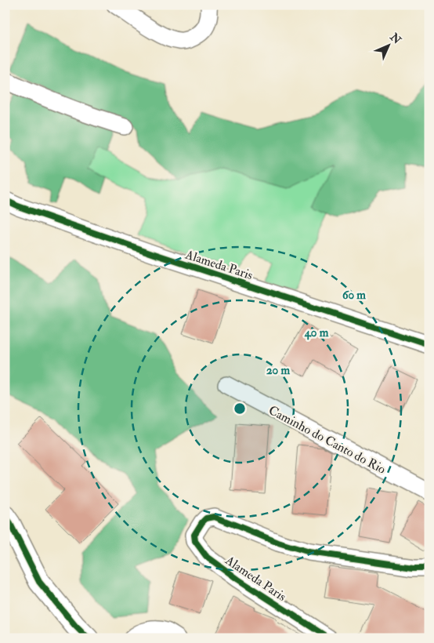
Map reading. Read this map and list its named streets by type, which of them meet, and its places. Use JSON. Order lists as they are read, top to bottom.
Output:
{
  "streets": {
    "street": ["Alameda Paris", "Caminho do Canto do Rio"]
  },
  "north": "top right",
  "rings": ["60 m", "40 m", "20 m"]
}
